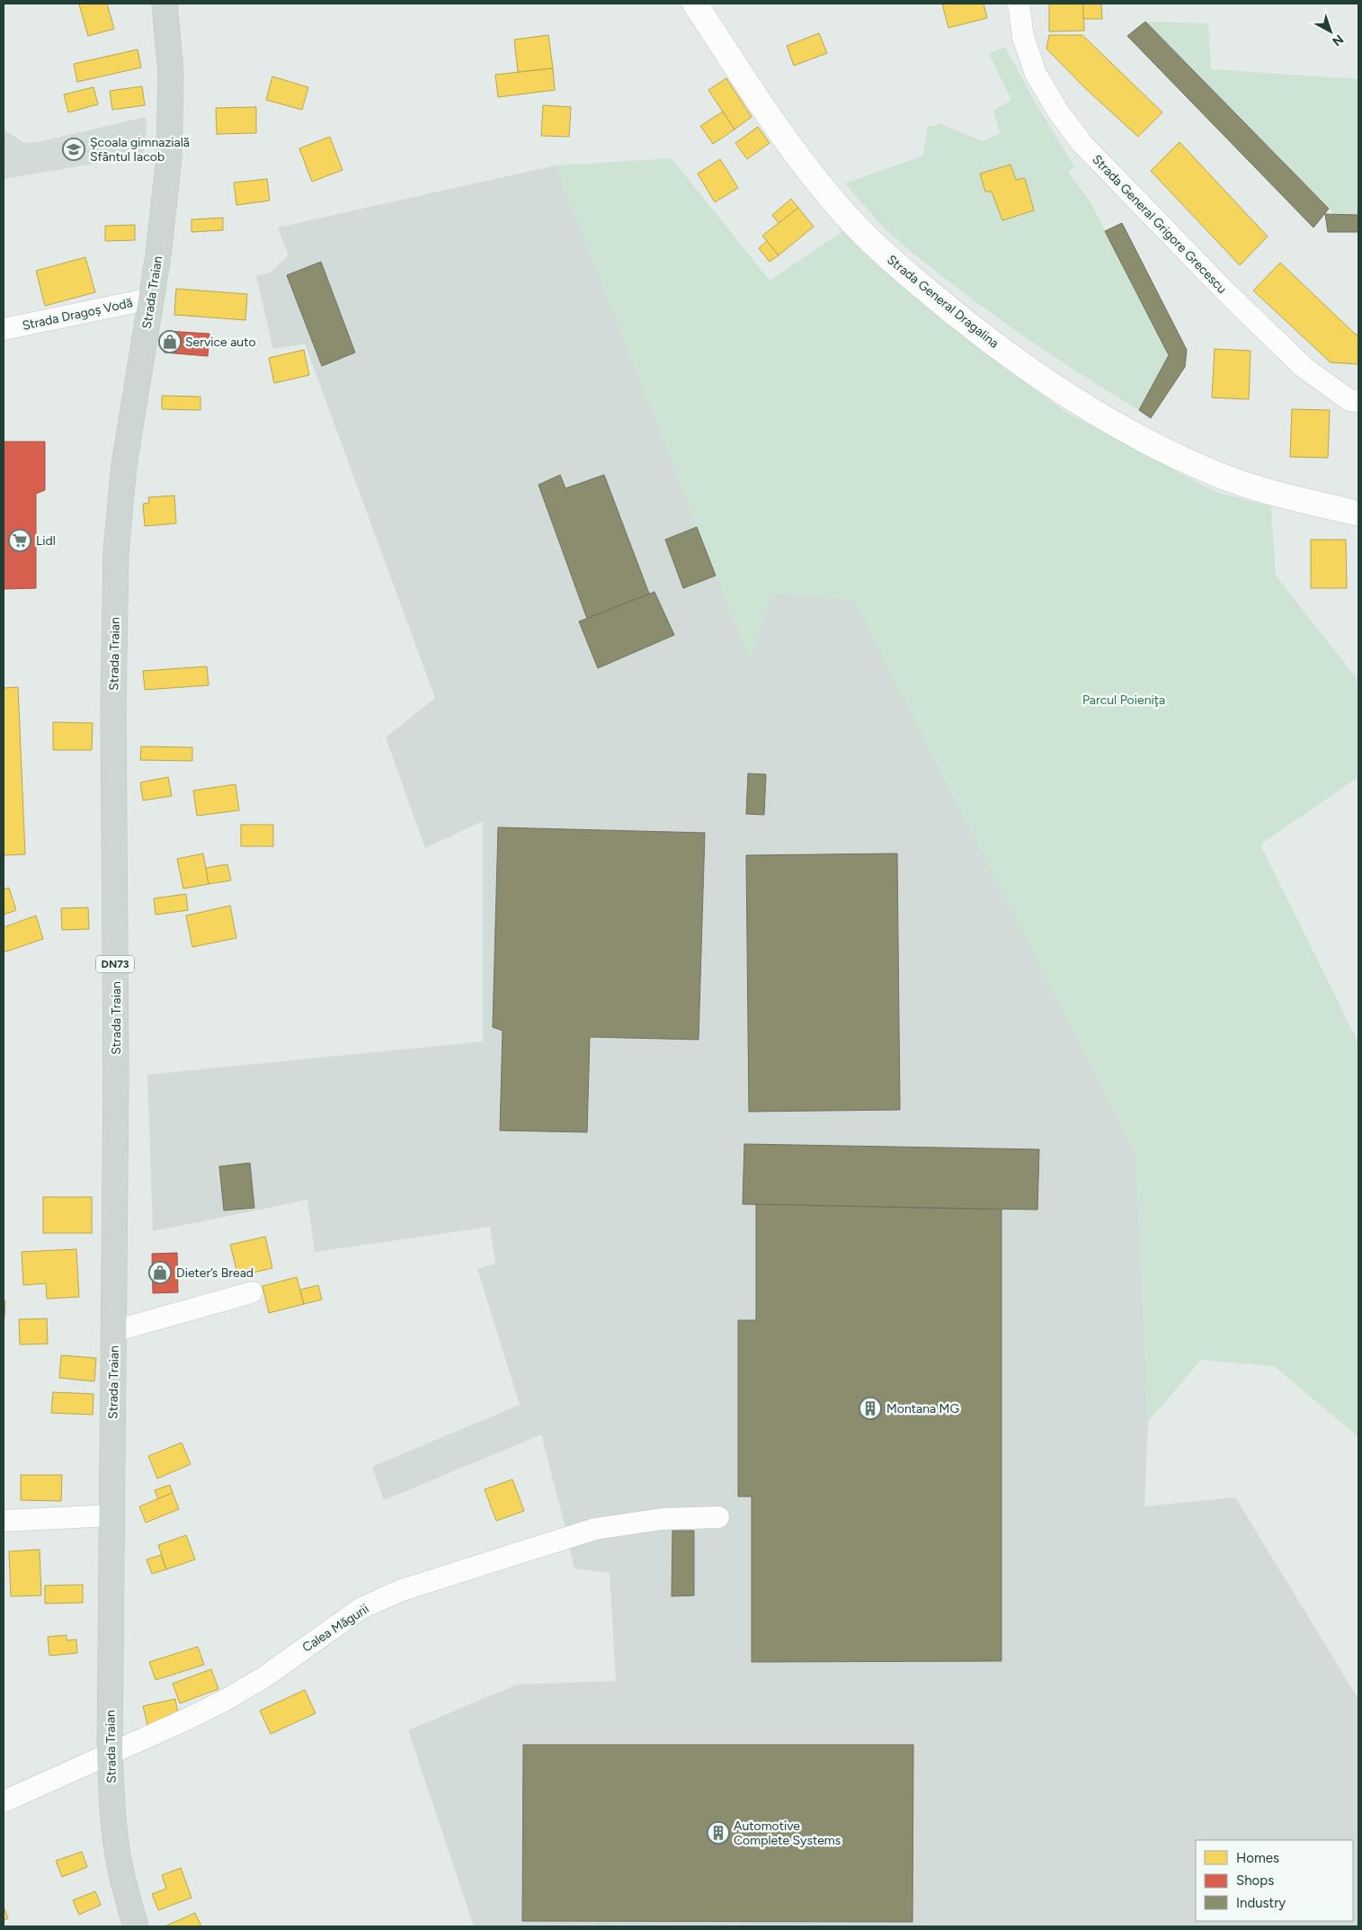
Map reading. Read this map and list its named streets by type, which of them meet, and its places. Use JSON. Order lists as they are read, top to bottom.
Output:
{
  "streets": {
    "main road": ["Strada Traian", "Strada General Dragalina", "DN73"],
    "street": ["Strada General Grigore Grecescu", "Strada Dragoș Vodă", "Calea Măgurii"]
  },
  "crossings": [
    ["Strada Traian", "Strada Dragoș Vodă"],
    ["Strada Traian", "Calea Măgurii"]
  ],
  "parks": ["Parcul Poieniţa"],
  "places": {
    "school or university": ["Şcoala gimnazială Sfântul Iacob"],
    "shop": ["Service auto", "Dieter’s Bread"],
    "supermarket": ["Lidl"],
    "building": ["Montana MG", "Automotive Complete Systems"]
  },
  "legend": ["Homes", "Shops", "Industry"],
  "north": "bottom right"
}
